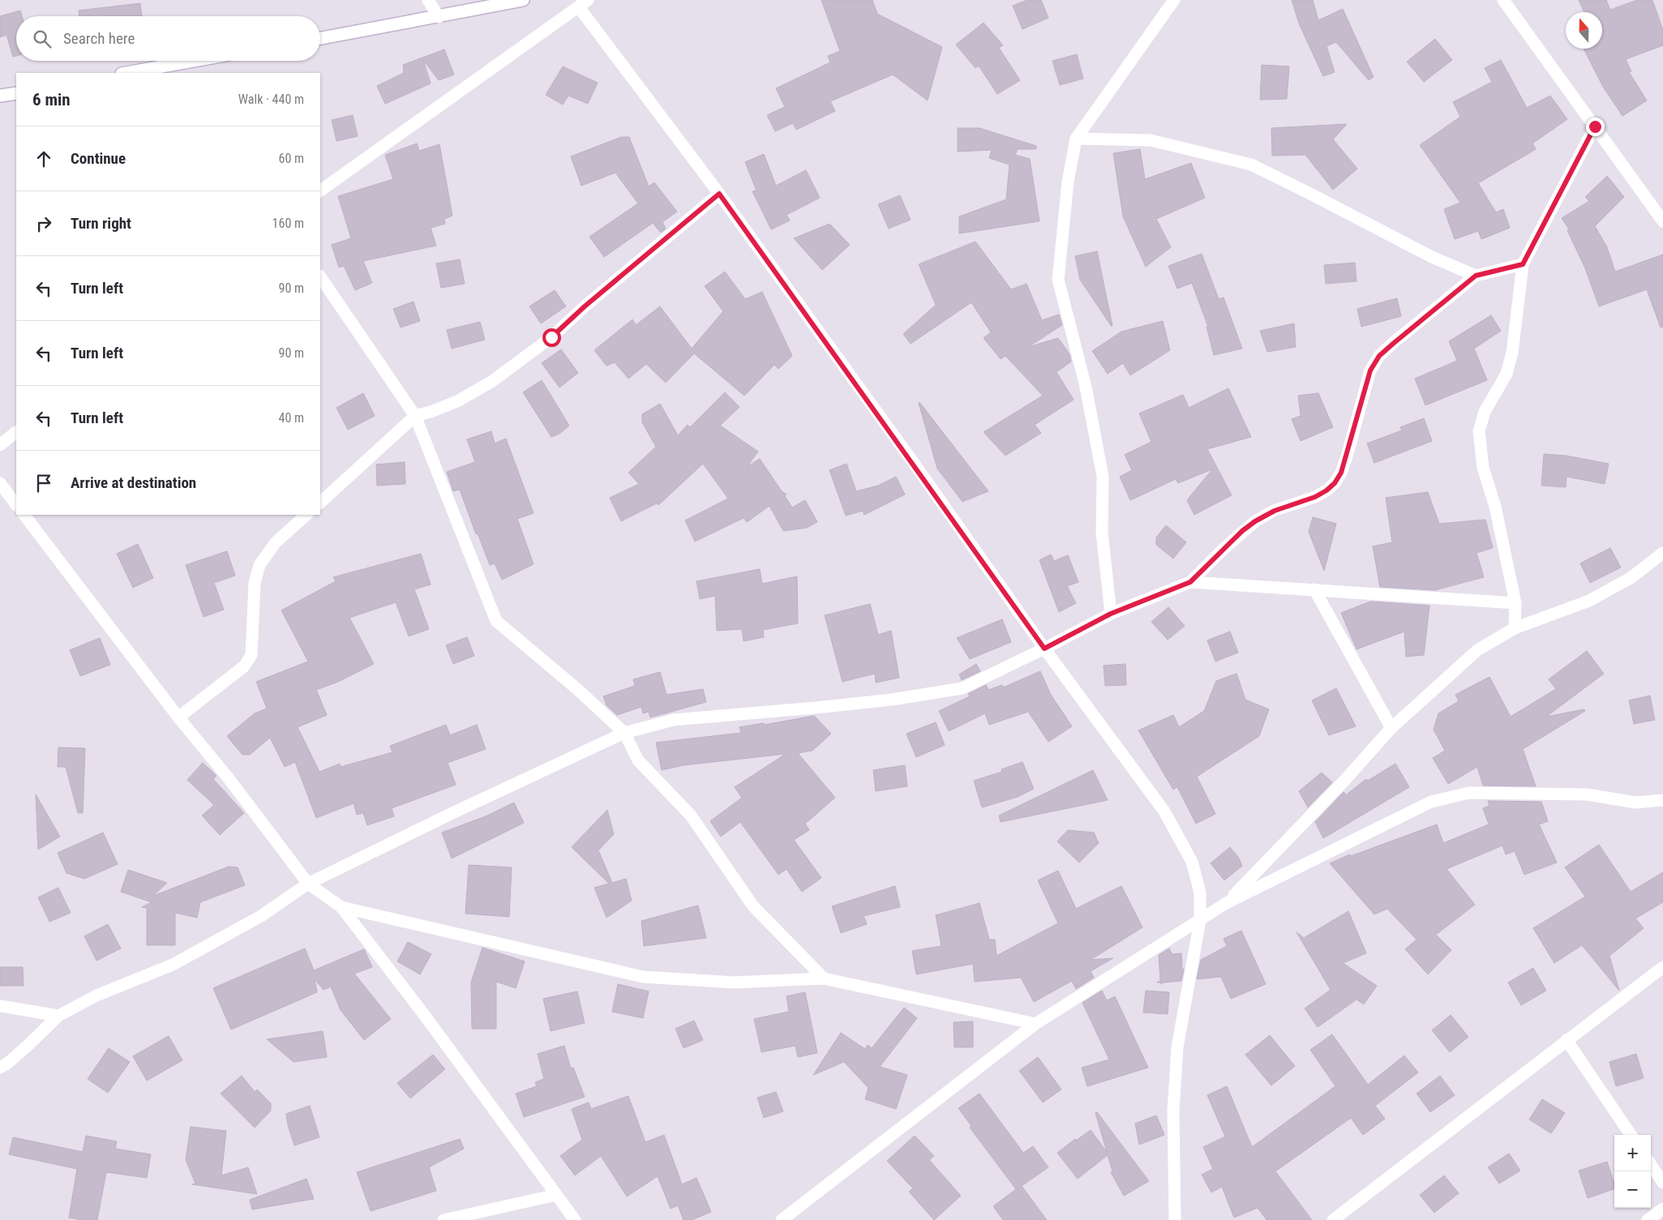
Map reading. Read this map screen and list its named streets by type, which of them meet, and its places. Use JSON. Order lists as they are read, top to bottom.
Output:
{
  "north": "top",
  "page": {
    "search": "Search here",
    "heading": ["6 min", "Walk · 440 m"],
    "list": [
      ["Continue", "60 m"],
      ["Turn right", "160 m"],
      ["Turn left", "90 m"],
      ["Turn left", "90 m"],
      ["Turn left", "40 m"],
      "Arrive at destination"
    ],
    "map_buttons": ["+", "−"]
  }
}
